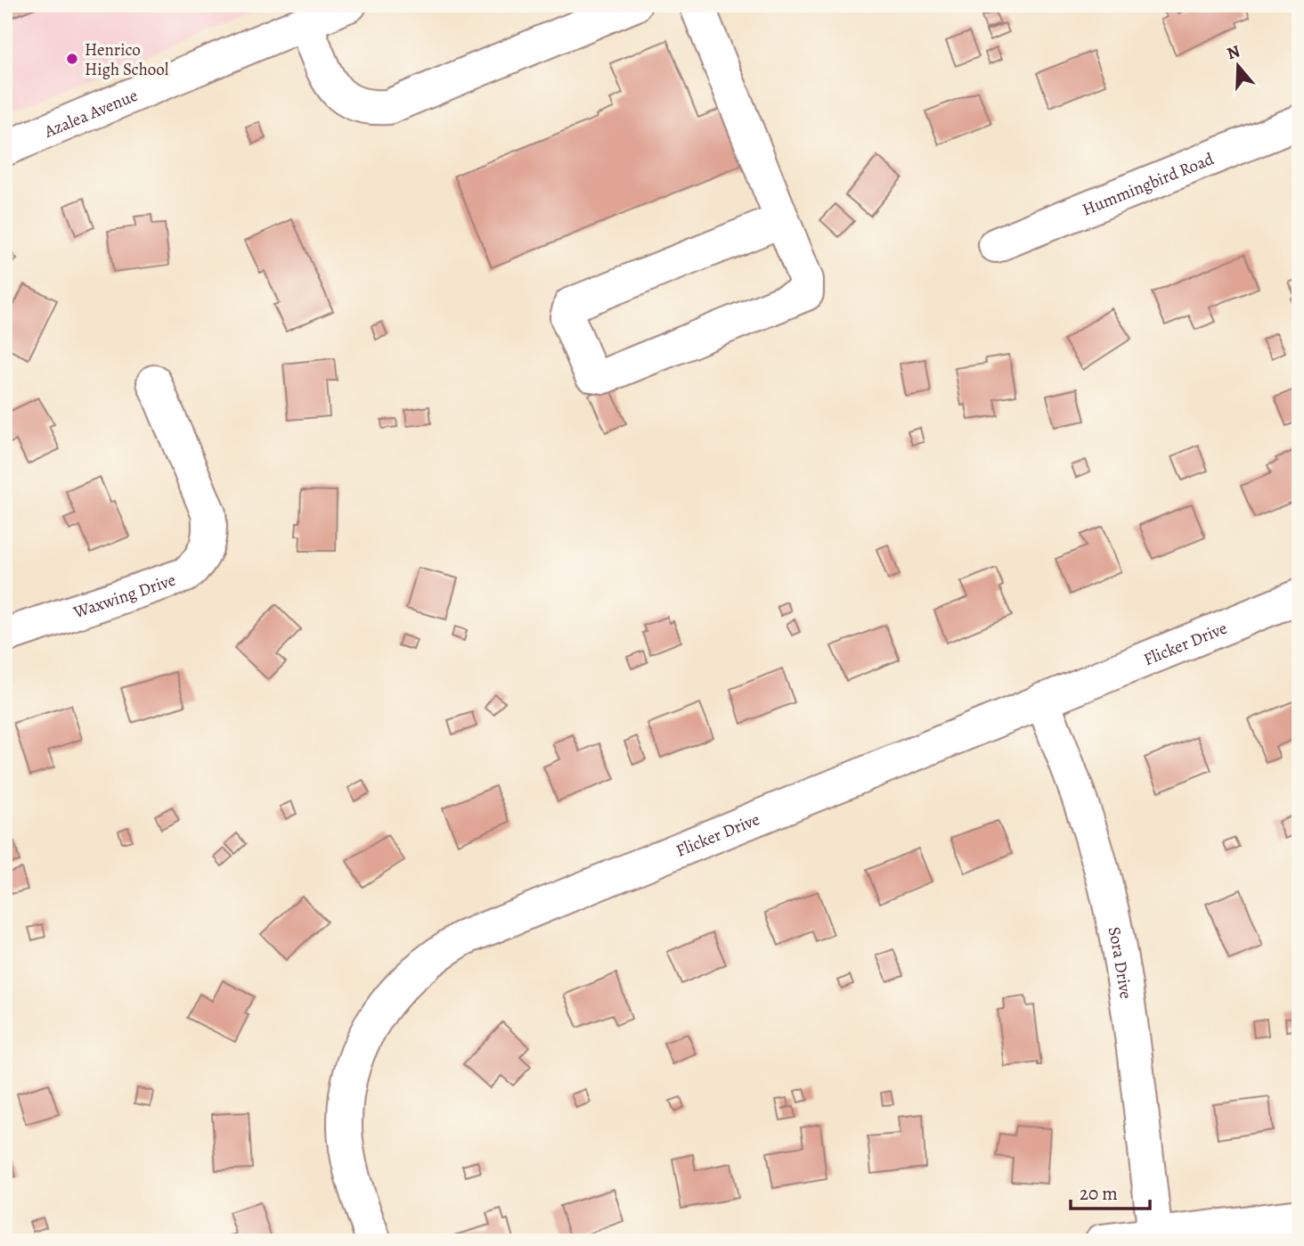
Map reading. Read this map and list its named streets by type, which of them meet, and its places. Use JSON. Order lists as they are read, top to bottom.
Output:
{
  "streets": {
    "street": [
      "Azalea Avenue",
      "Hummingbird Road",
      "Waxwing Drive",
      "Flicker Drive",
      "Sora Drive"
    ]
  },
  "crossings": [
    ["Flicker Drive", "Sora Drive"]
  ],
  "places": ["Henrico High School"],
  "scale_bar": "20 m",
  "north": "top"
}
